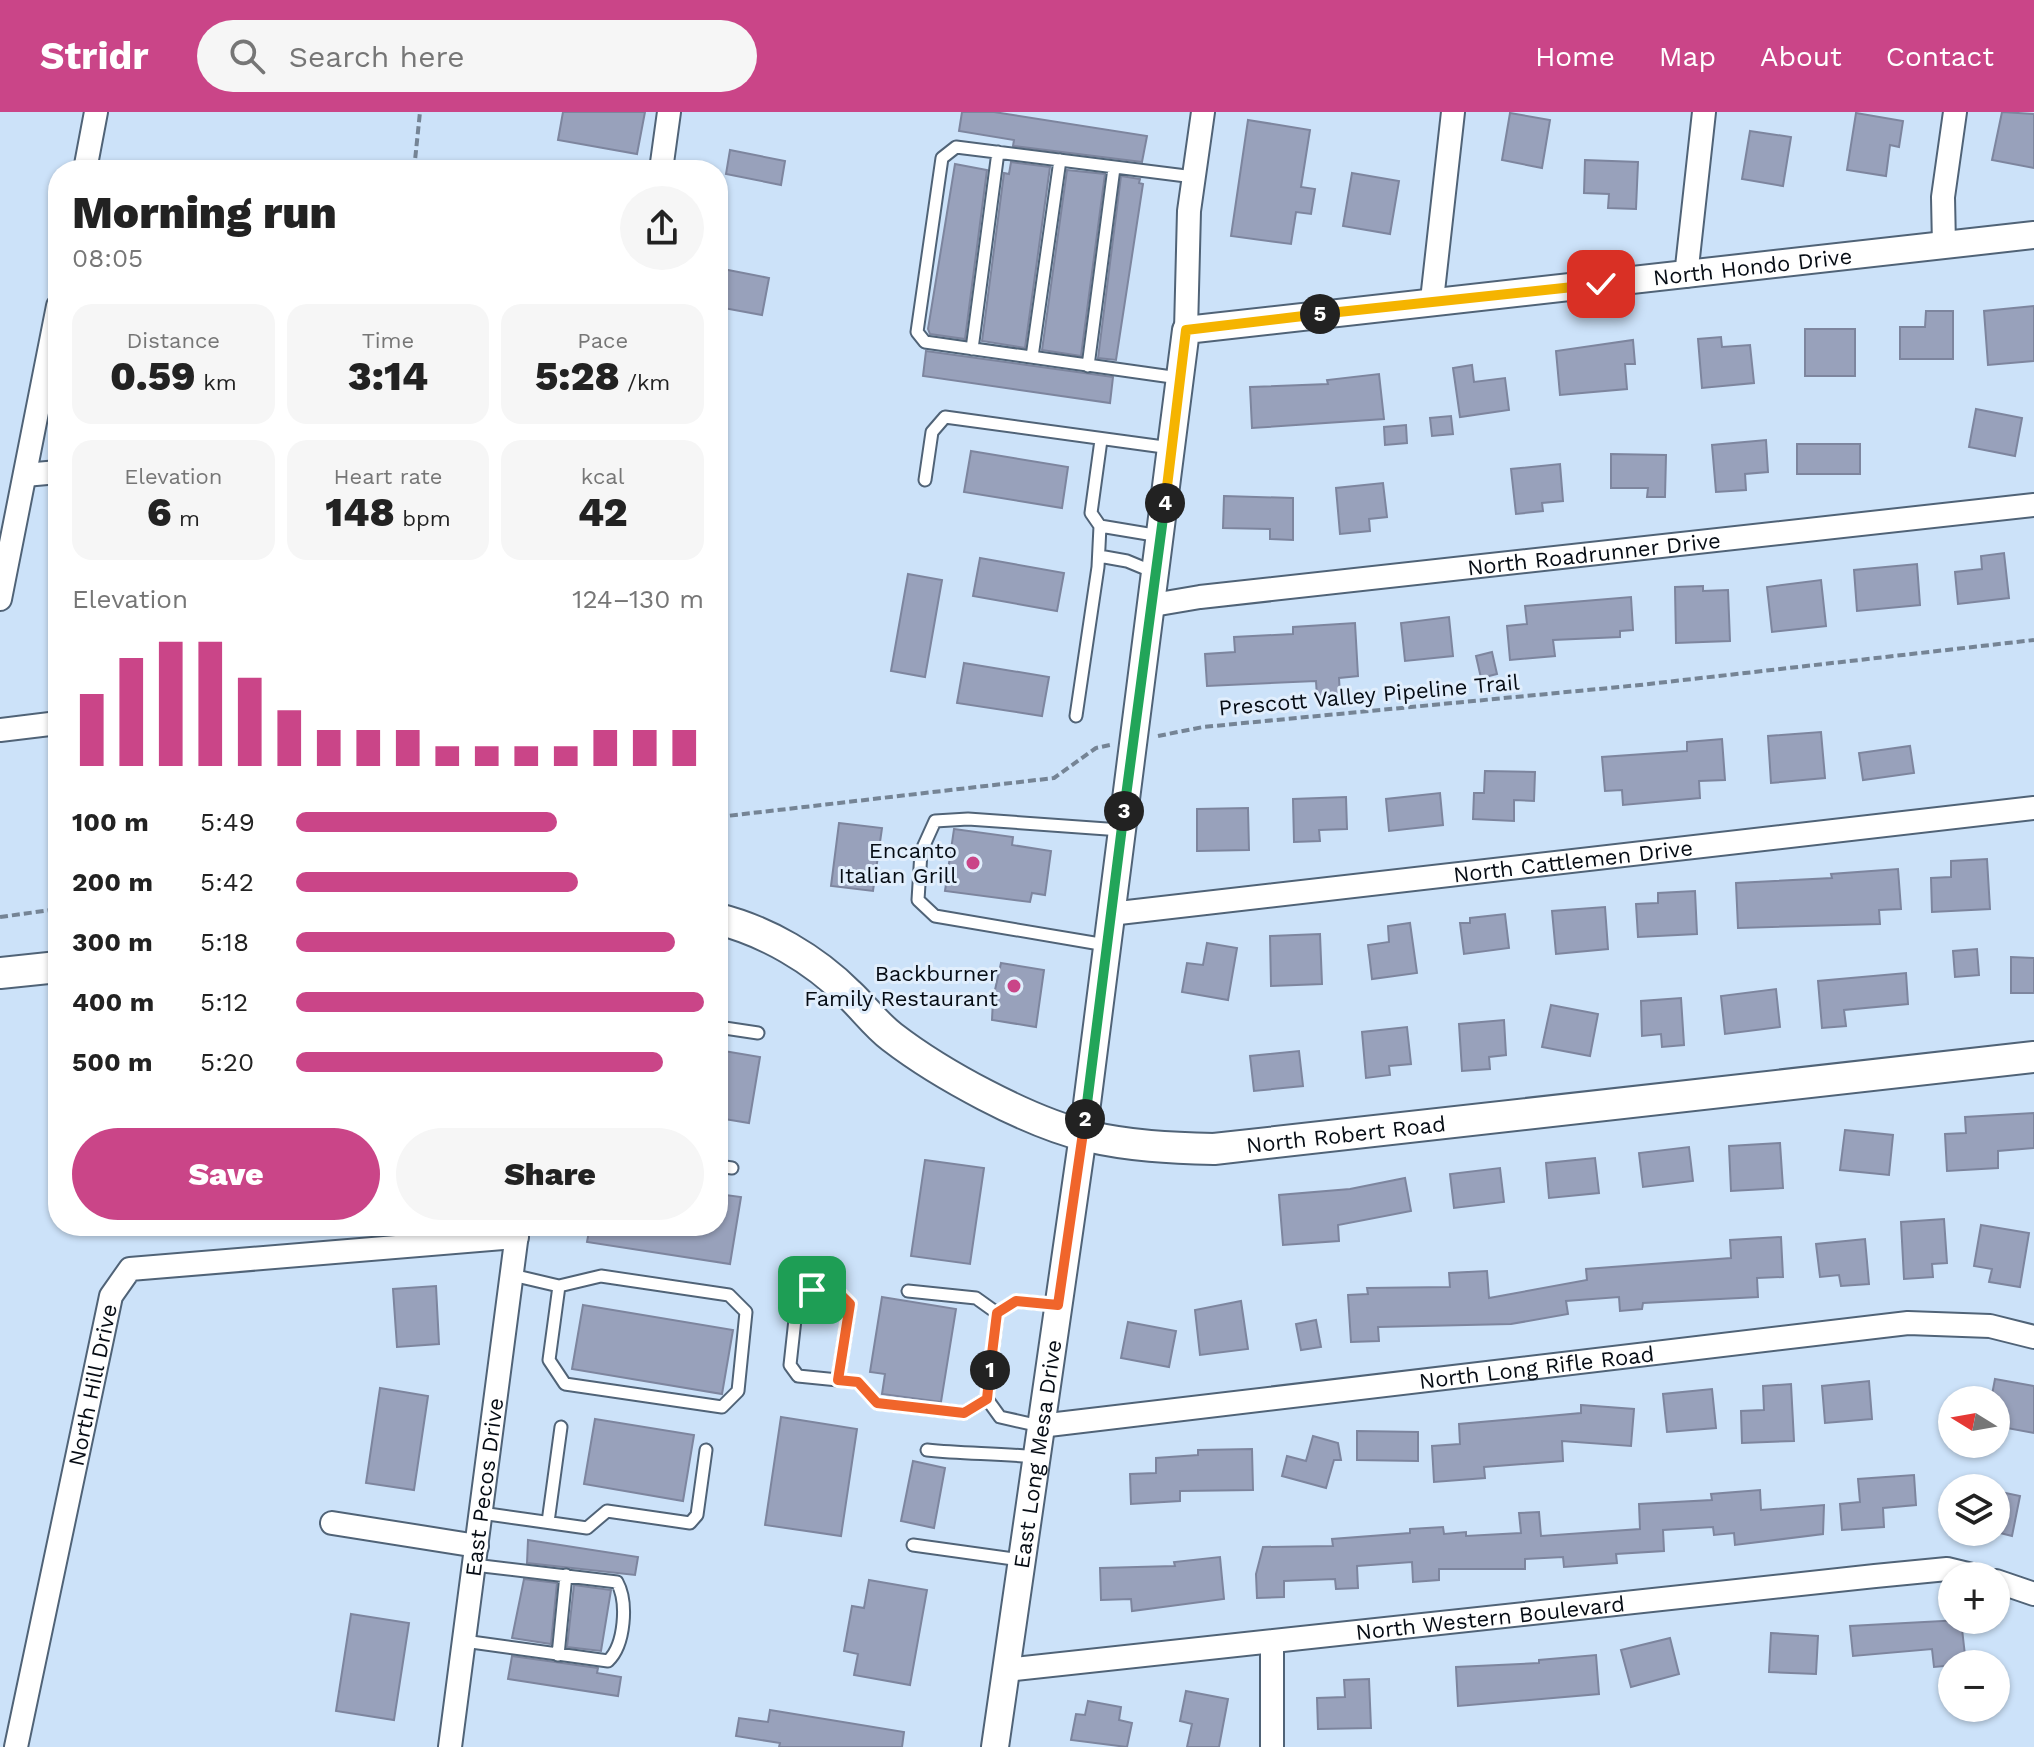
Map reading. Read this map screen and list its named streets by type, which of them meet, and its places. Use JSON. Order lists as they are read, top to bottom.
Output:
{
  "streets": {
    "main road": ["North Robert Road"],
    "street": [
      "North Hondo Drive",
      "North Roadrunner Drive",
      "North Cattlemen Drive",
      "North Long Rifle Road",
      "North Hill Drive",
      "East Long Mesa Drive",
      "East Pecos Drive",
      "North Western Boulevard"
    ],
    "path": ["Prescott Valley Pipeline Trail"]
  },
  "crossings": [
    ["North Hondo Drive", "East Long Mesa Drive"],
    ["North Roadrunner Drive", "East Long Mesa Drive"],
    ["Prescott Valley Pipeline Trail", "East Long Mesa Drive"],
    ["North Cattlemen Drive", "East Long Mesa Drive"],
    ["North Robert Road", "East Long Mesa Drive"],
    ["North Long Rifle Road", "East Long Mesa Drive"],
    ["East Long Mesa Drive", "North Western Boulevard"]
  ],
  "places": ["Encanto Italian Grill", "Backburner Family Restaurant"],
  "north": "left",
  "page": {
    "header": "Stridr",
    "search": "Search here",
    "nav": [
      "Home",
      "Map",
      "About",
      "Contact"
    ],
    "heading": ["Morning run", "08:05"],
    "pins": [
      "5",
      "4",
      "3",
      "2",
      "1"
    ],
    "stats": [
      ["Distance", "0.59 km"],
      ["Time", "3:14"],
      ["Pace", "5:28 /km"],
      ["Elevation", "6 m"],
      ["Heart rate", "148 bpm"],
      ["kcal", "42"]
    ],
    "chart": ["Elevation", "124–130 m"],
    "list": [
      {
        "name": "100 m",
        "note": "5:49"
      },
      {
        "name": "200 m",
        "note": "5:42"
      },
      {
        "name": "300 m",
        "note": "5:18"
      },
      {
        "name": "400 m",
        "note": "5:12"
      },
      {
        "name": "500 m",
        "note": "5:20"
      }
    ],
    "buttons": ["Save", "Share"],
    "map_buttons": ["+", "−"]
  }
}
